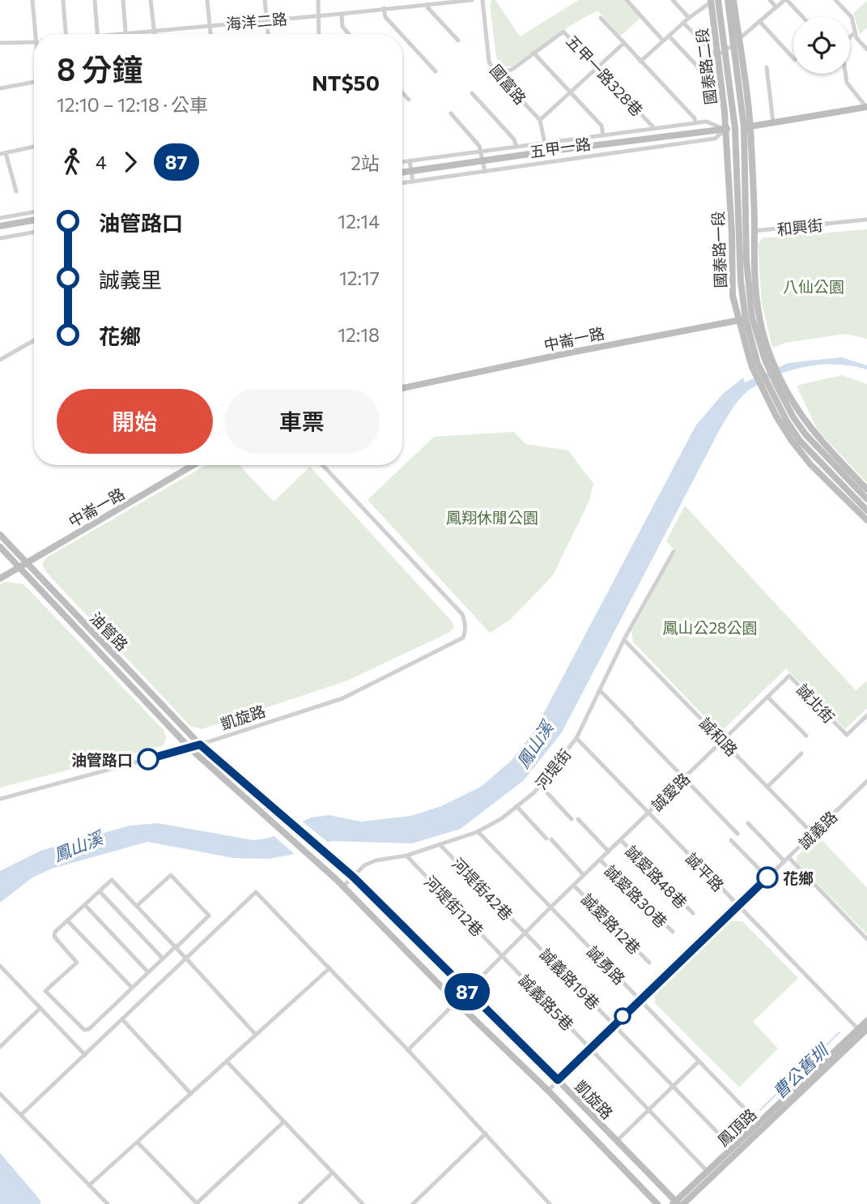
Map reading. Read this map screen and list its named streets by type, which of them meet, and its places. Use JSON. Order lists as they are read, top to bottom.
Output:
{
  "streets": {
    "street": [
      "海洋二路",
      "國泰路二段",
      "五甲一路328巷",
      "國富路",
      "五甲一路",
      "和興街",
      "國泰路一段",
      "中崙一路",
      "油管路",
      "誠北街",
      "凱旋路",
      "誠和路",
      "河堤街",
      "誠愛路",
      "誠義路",
      "誠平路",
      "誠愛路48巷",
      "河堤街42巷",
      "誠愛路30巷",
      "河堤街12巷",
      "誠愛路12巷",
      "誠勇路",
      "誠義路19巷",
      "誠義路5巷",
      "鳳頂路"
    ]
  },
  "crossings": [
    ["國泰路二段", "五甲一路"],
    ["國泰路二段", "國泰路一段"],
    ["五甲一路328巷", "國富路"],
    ["五甲一路328巷", "五甲一路"],
    ["五甲一路", "國泰路一段"],
    ["和興街", "國泰路一段"],
    ["國泰路一段", "中崙一路"],
    ["中崙一路", "油管路"],
    ["油管路", "凱旋路"],
    ["誠北街", "誠愛路"],
    ["凱旋路", "河堤街"],
    ["凱旋路", "誠愛路"],
    ["凱旋路", "誠義路"],
    ["凱旋路", "鳳頂路"],
    ["誠和路", "河堤街"],
    ["誠和路", "誠愛路"],
    ["誠和路", "誠義路"],
    ["河堤街", "誠平路"],
    ["河堤街", "河堤街42巷"],
    ["河堤街", "河堤街12巷"],
    ["河堤街", "誠勇路"],
    ["誠愛路", "誠平路"],
    ["誠愛路", "誠愛路48巷"],
    ["誠愛路", "河堤街42巷"],
    ["誠愛路", "誠愛路30巷"],
    ["誠愛路", "河堤街12巷"],
    ["誠愛路", "誠愛路12巷"],
    ["誠愛路", "誠勇路"],
    ["誠愛路", "誠義路19巷"],
    ["誠愛路", "誠義路5巷"],
    ["誠義路", "誠平路"],
    ["誠義路", "誠勇路"],
    ["誠義路", "誠義路19巷"],
    ["誠義路", "誠義路5巷"],
    ["誠平路", "鳳頂路"],
    ["河堤街42巷", "誠義路19巷"],
    ["河堤街12巷", "誠義路5巷"],
    ["誠勇路", "鳳頂路"],
    ["誠義路19巷", "鳳頂路"],
    ["誠義路5巷", "鳳頂路"]
  ],
  "water": ["鳳山溪", "曹公舊圳"],
  "parks": ["八仙公園", "鳳翔休閒公園", "鳳山公28公園"],
  "places": ["油管路口", "花鄉"],
  "lines": ["bus line 87"],
  "page": {
    "on_map": "87",
    "heading": ["8 分鐘", "12:10 – 12:18 · 公車", "NT$50"],
    "legs": ["4", "87", "2站"],
    "list": [
      {
        "name": "油管路口",
        "value": "12:14"
      },
      {
        "name": "誠義里",
        "value": "12:17"
      },
      {
        "name": "花鄉",
        "value": "12:18"
      }
    ],
    "buttons": ["開始", "車票"]
  }
}
